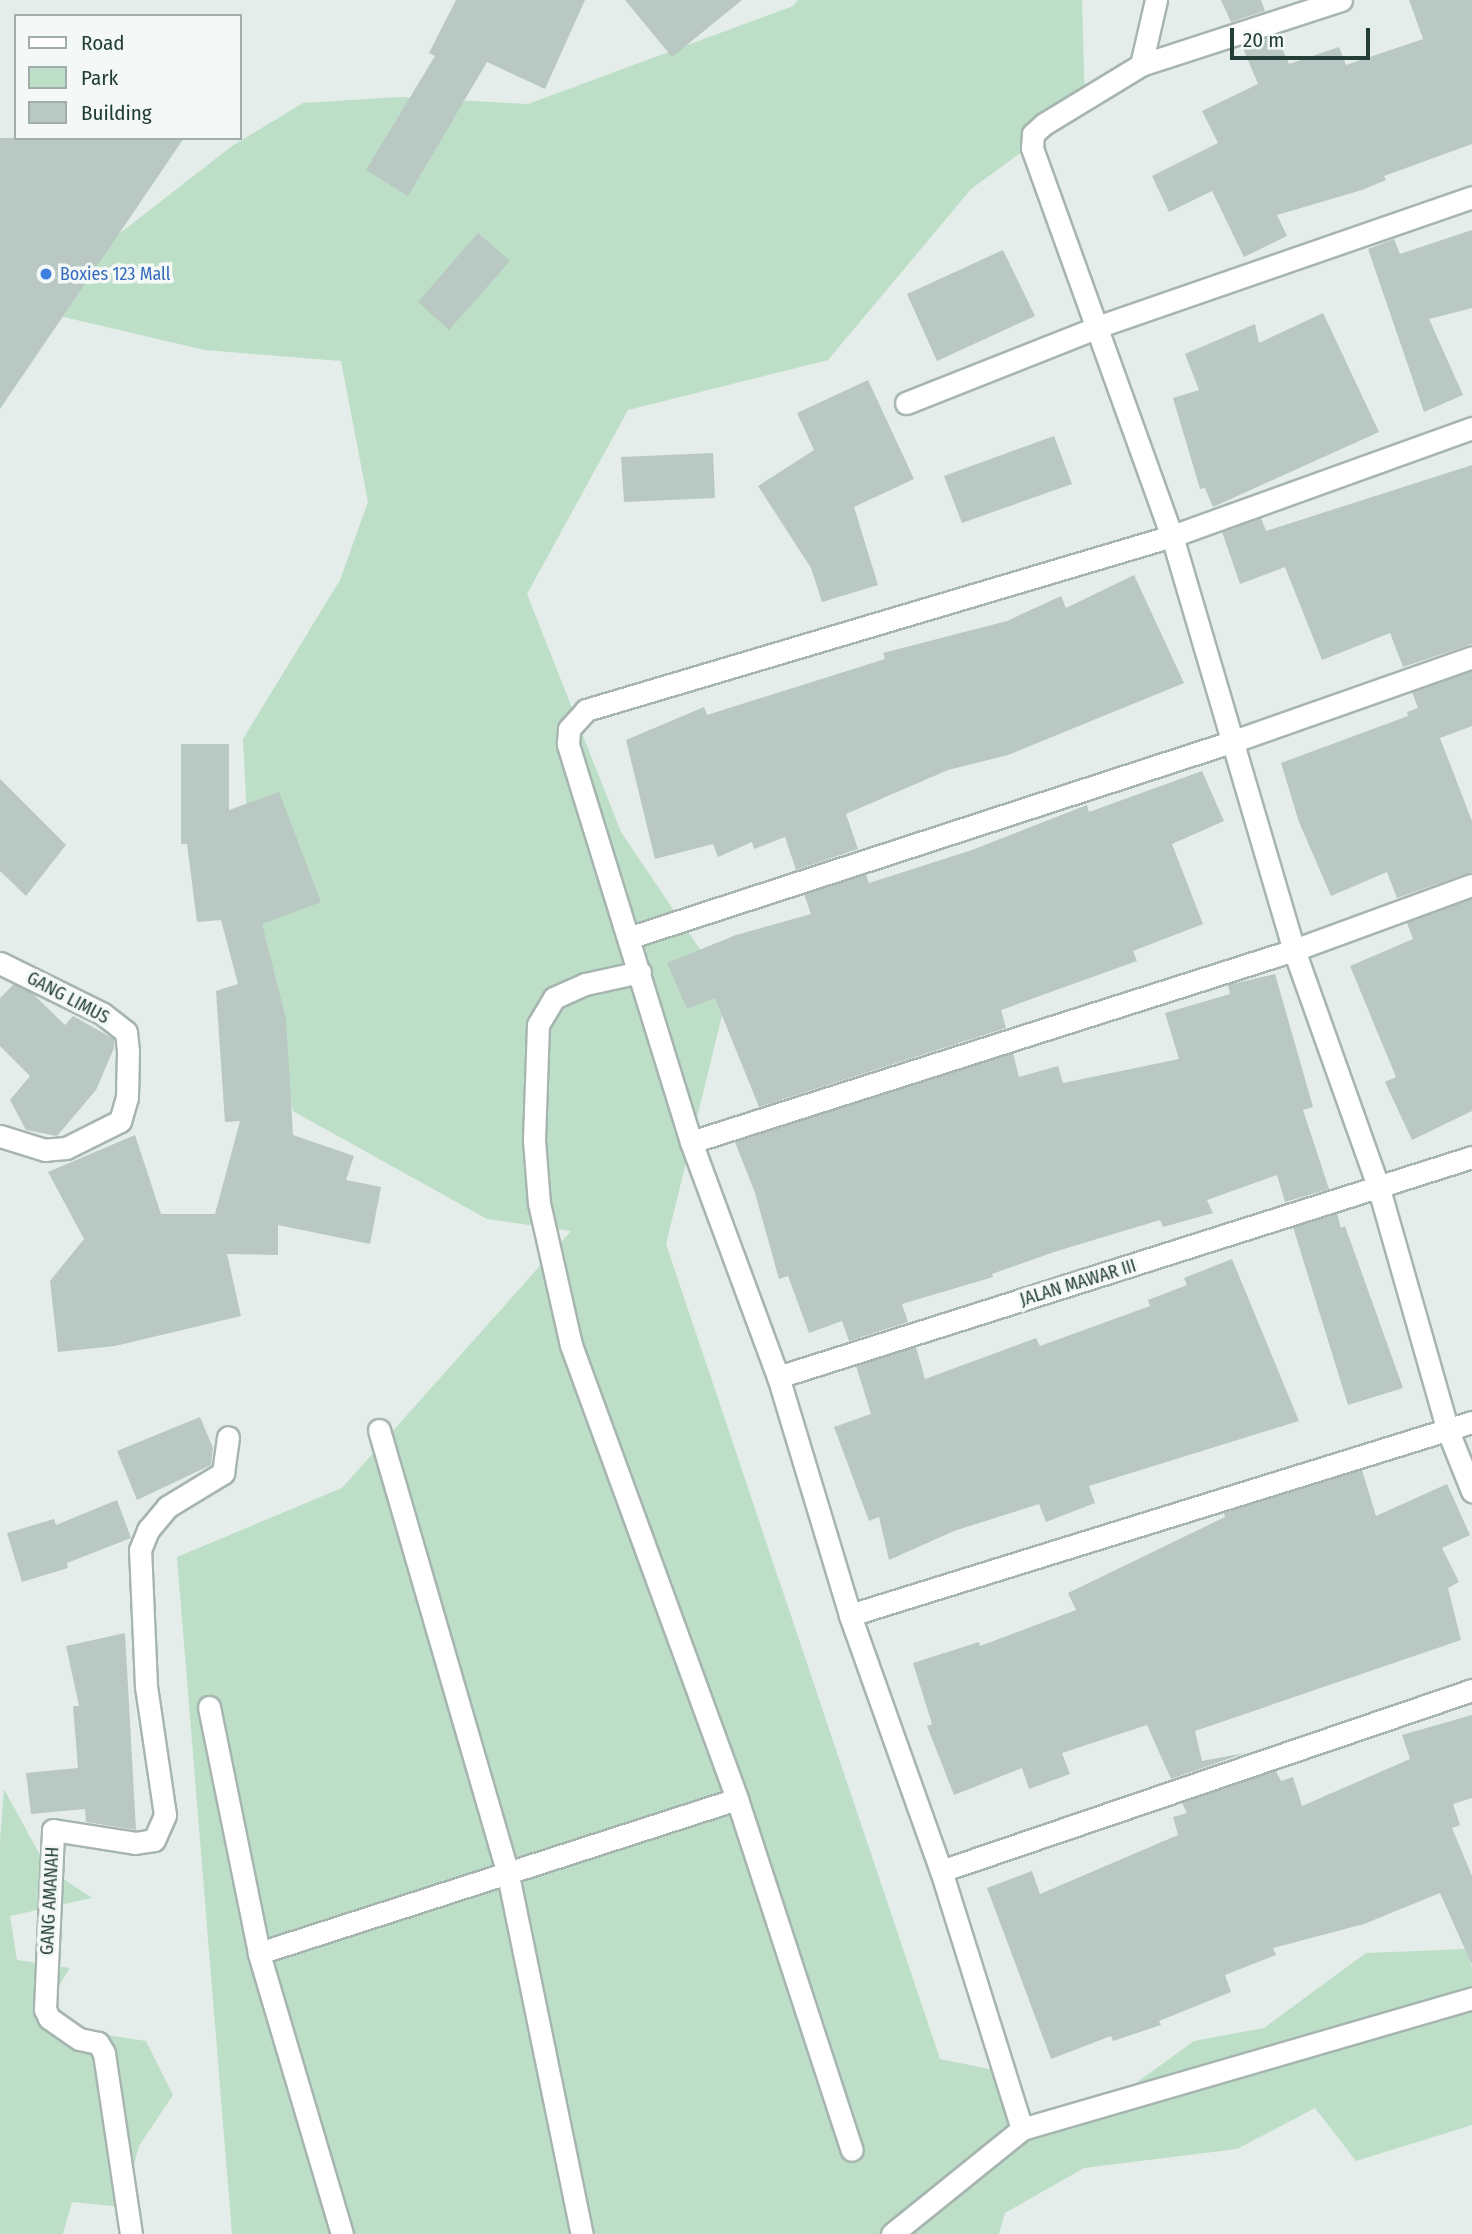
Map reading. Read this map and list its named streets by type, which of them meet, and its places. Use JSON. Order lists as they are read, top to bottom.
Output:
{
  "streets": {
    "street": ["GANG LIMUS", "JALAN MAWAR III", "GANG AMANAH"]
  },
  "places": ["Boxies 123 Mall"],
  "legend": ["Road", "Park", "Building"],
  "scale_bar": "20 m"
}
